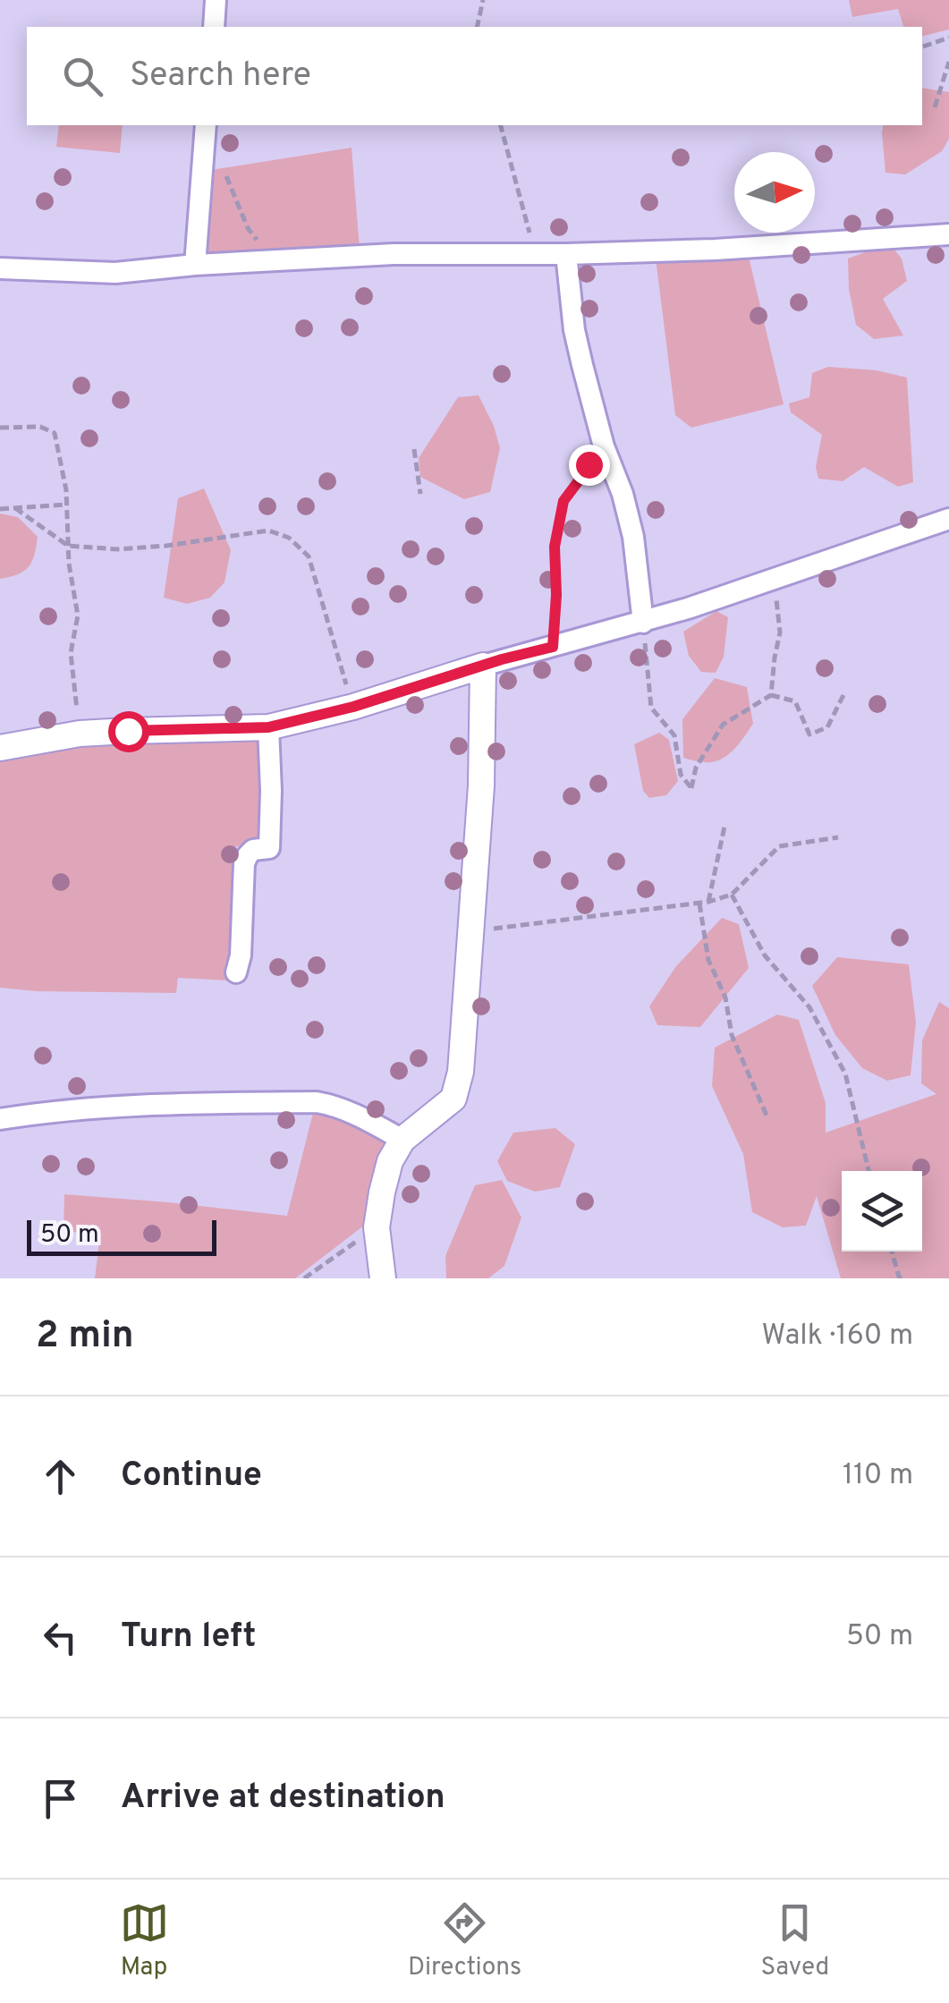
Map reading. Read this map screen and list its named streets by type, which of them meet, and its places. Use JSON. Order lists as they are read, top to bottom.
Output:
{
  "scale_bar": "50 m",
  "north": "right",
  "page": {
    "search": "Search here",
    "scale": "50 m",
    "heading": ["2 min", "Walk · 160 m"],
    "list": [
      ["Continue", "110 m"],
      ["Turn left", "50 m"],
      "Arrive at destination"
    ],
    "nav": ["Map", "Directions", "Saved"]
  }
}
